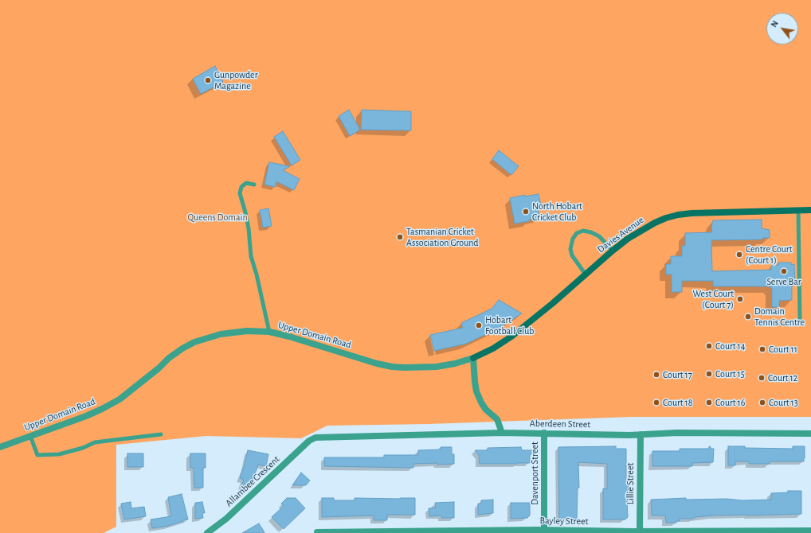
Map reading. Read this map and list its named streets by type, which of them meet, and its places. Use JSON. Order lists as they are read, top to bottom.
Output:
{
  "streets": {
    "street": [
      "Davies Avenue",
      "Upper Domain Road",
      "Aberdeen Street",
      "Davenport Street",
      "Allambee Crescent",
      "Lillie Street",
      "Bayley Street"
    ]
  },
  "crossings": [
    ["Davies Avenue", "Upper Domain Road"],
    ["Aberdeen Street", "Davenport Street"],
    ["Aberdeen Street", "Allambee Crescent"],
    ["Aberdeen Street", "Lillie Street"],
    ["Davenport Street", "Bayley Street"],
    ["Lillie Street", "Bayley Street"]
  ],
  "parks": ["Queens Domain"],
  "places": [
    "Gunpowder Magazine",
    "North Hobart Cricket Club",
    "Tasmanian Cricket Association Ground",
    "Centre Court (Court 1)",
    "Serve Bar",
    "West Court (Court 7)",
    "Domain Tennis Centre",
    "Hobart Football Club",
    "Court 14",
    "Court 11",
    "Court 15",
    "Court 17",
    "Court 12",
    "Court 18",
    "Court 16",
    "Court 13"
  ],
  "north": "top left"
}
